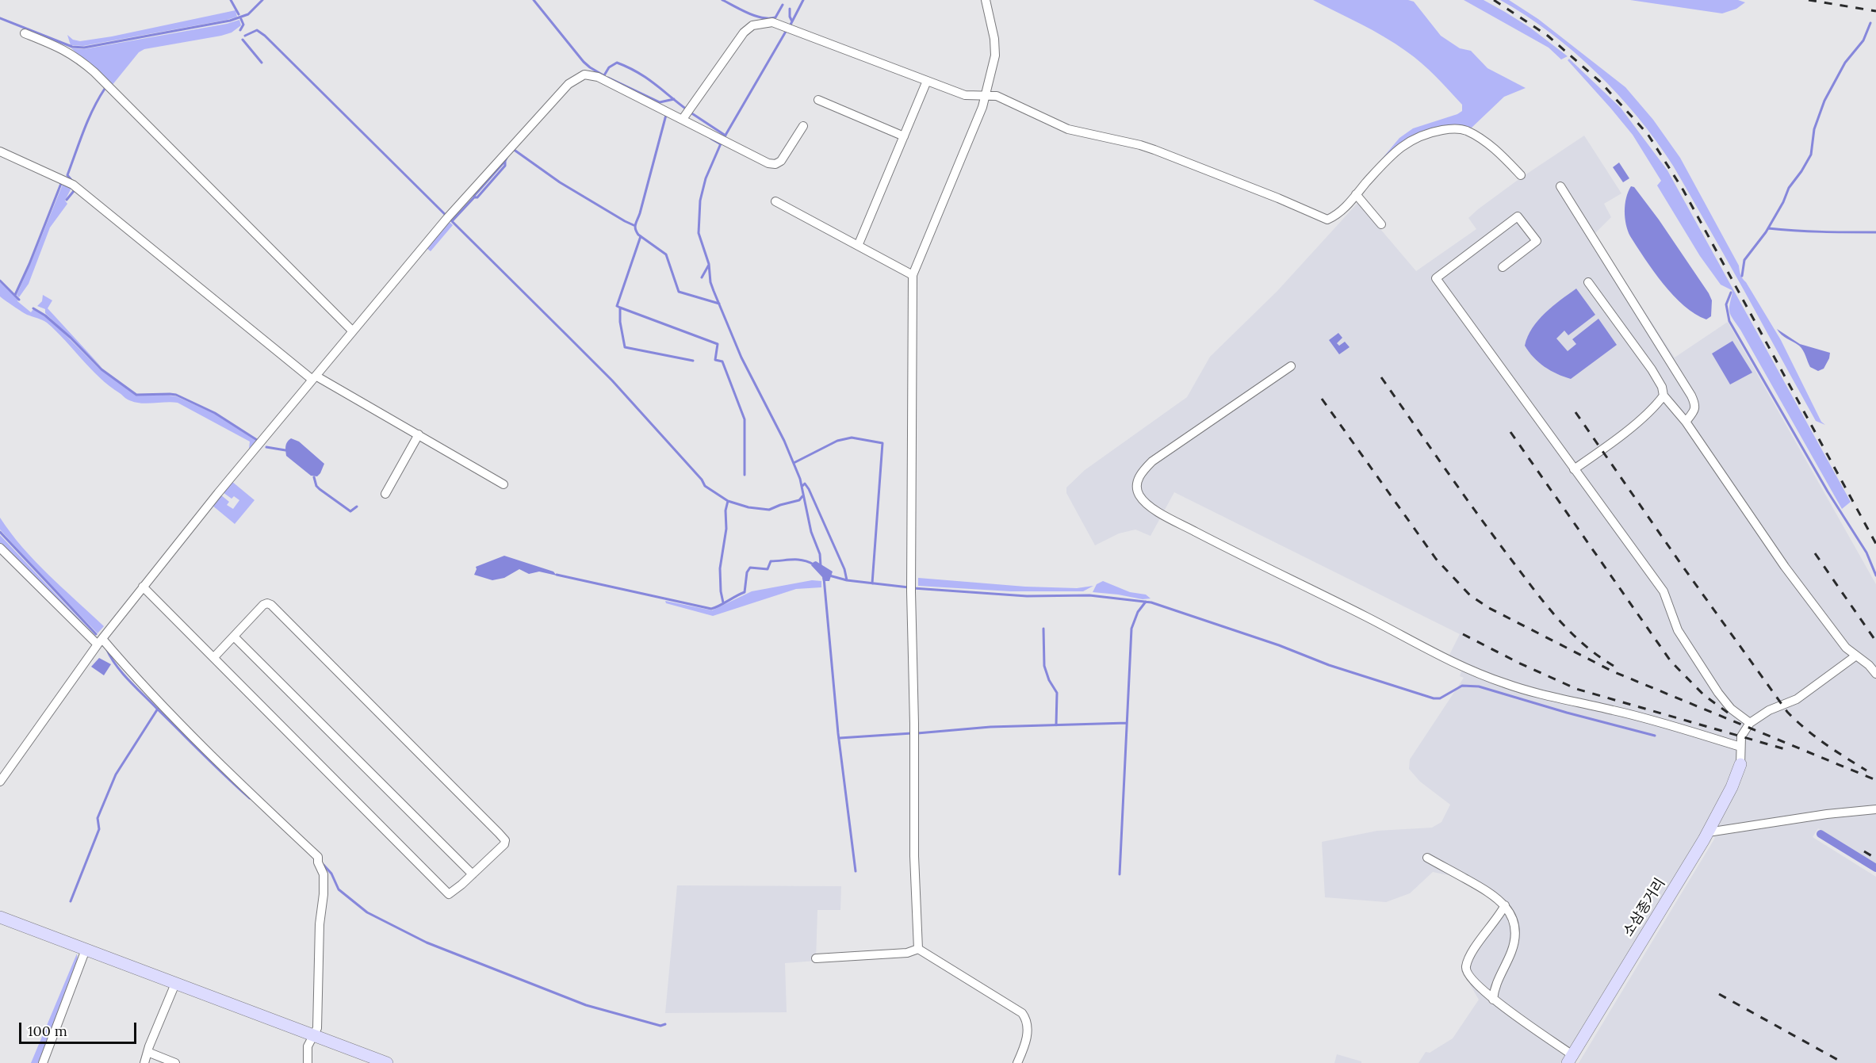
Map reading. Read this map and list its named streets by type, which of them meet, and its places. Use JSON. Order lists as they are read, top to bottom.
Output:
{
  "streets": {
    "main road": ["소삼종거리"]
  },
  "scale_bar": "100 m"
}
